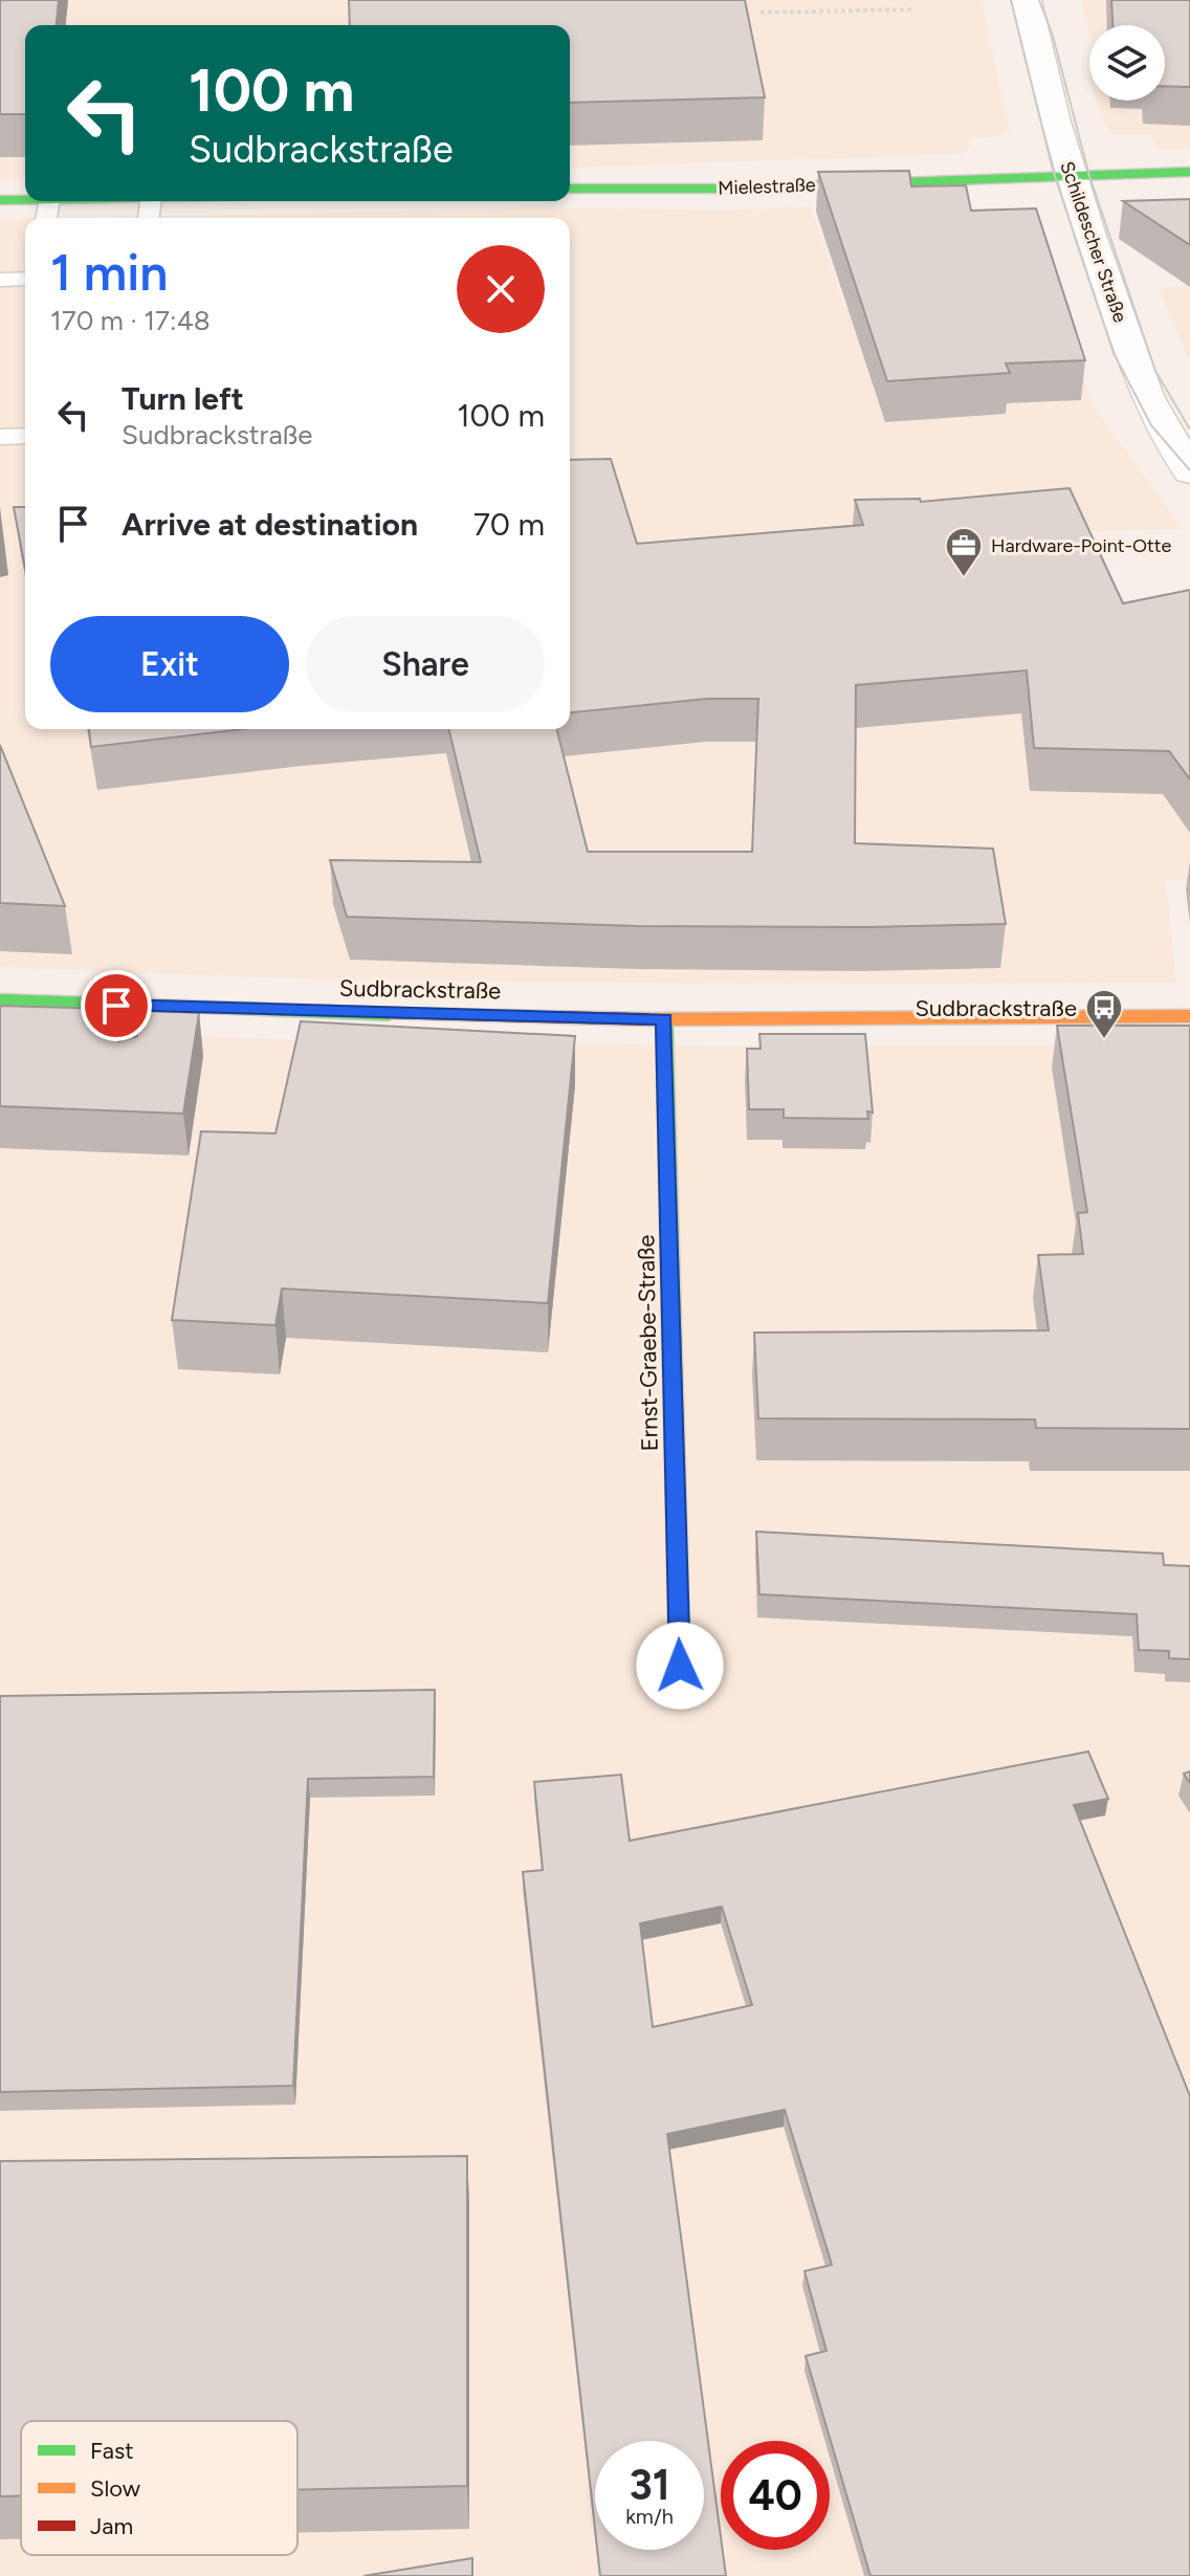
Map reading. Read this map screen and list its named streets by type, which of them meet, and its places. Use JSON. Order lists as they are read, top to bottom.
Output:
{
  "streets": {
    "street": [
      "Mielestraße",
      "Schildescher Straße",
      "Sudbrackstraße",
      "Ernst-Graebe-Straße"
    ]
  },
  "crossings": [
    ["Mielestraße", "Schildescher Straße"],
    ["Sudbrackstraße", "Ernst-Graebe-Straße"]
  ],
  "places": {
    "office": ["Hardware-Point-Otte"],
    "bus stop": ["Sudbrackstraße"]
  },
  "legend": ["Fast", "Slow", "Jam"],
  "page": {
    "turn": ["100 m", "Sudbrackstraße"],
    "heading": ["1 min", "170 m · 17:48"],
    "list": [
      {
        "name": "Turn left",
        "note": "Sudbrackstraße",
        "value": "100 m"
      },
      {
        "name": "Arrive at destination",
        "value": "70 m"
      }
    ],
    "buttons": ["Exit", "Share"],
    "speed": "31 km/h",
    "limit": "40"
  }
}
